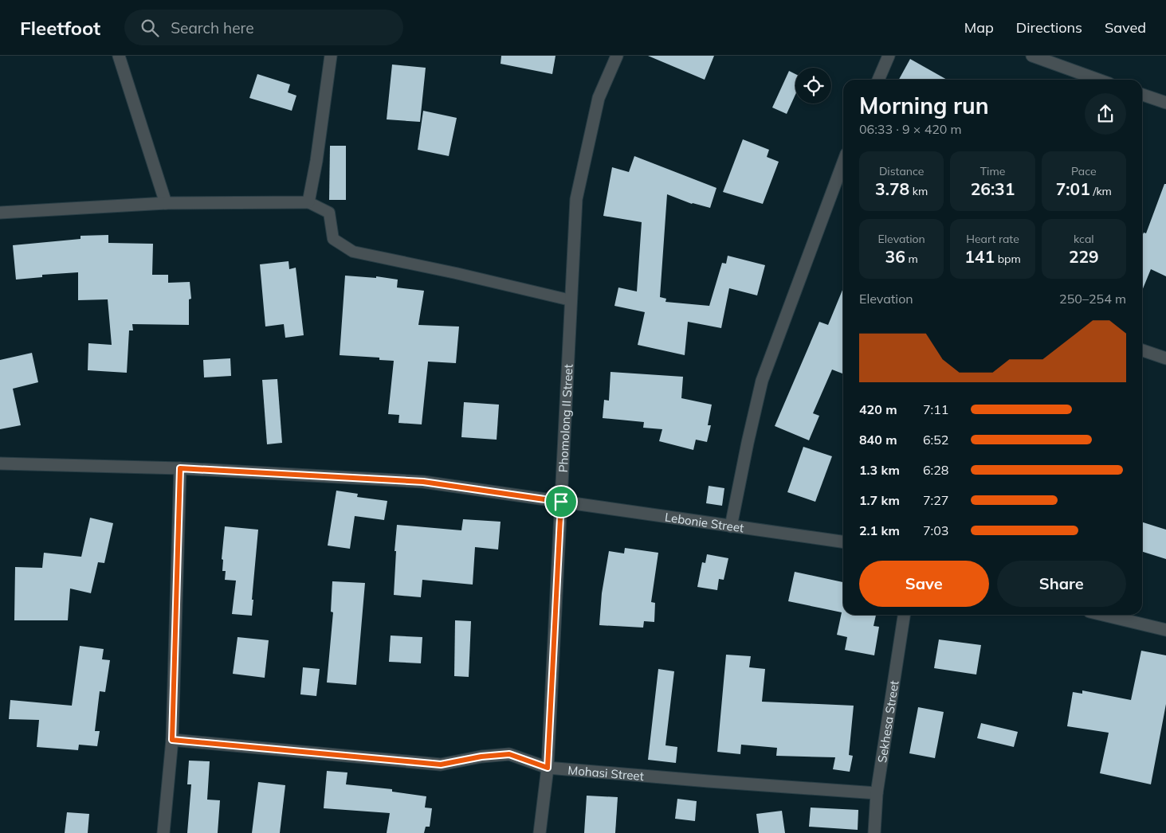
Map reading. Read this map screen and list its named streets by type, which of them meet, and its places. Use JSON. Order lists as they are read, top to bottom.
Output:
{
  "streets": {
    "street": [
      "Phomolong II Street",
      "Lebonie Street",
      "Sekhesa Street",
      "Mohasi Street"
    ]
  },
  "crossings": [
    ["Phomolong II Street", "Lebonie Street"],
    ["Phomolong II Street", "Mohasi Street"],
    ["Sekhesa Street", "Mohasi Street"]
  ],
  "page": {
    "header": "Fleetfoot",
    "search": "Search here",
    "nav": ["Map", "Directions", "Saved"],
    "heading": ["Morning run", "06:33 · 9 × 420 m"],
    "stats": [
      ["Distance", "3.78 km"],
      ["Time", "26:31"],
      ["Pace", "7:01 /km"],
      ["Elevation", "36 m"],
      ["Heart rate", "141 bpm"],
      ["kcal", "229"]
    ],
    "chart": ["Elevation", "250–254 m"],
    "list": [
      {
        "name": "420 m",
        "note": "7:11"
      },
      {
        "name": "840 m",
        "note": "6:52"
      },
      {
        "name": "1.3 km",
        "note": "6:28"
      },
      {
        "name": "1.7 km",
        "note": "7:27"
      },
      {
        "name": "2.1 km",
        "note": "7:03"
      }
    ],
    "buttons": ["Save", "Share"]
  }
}
